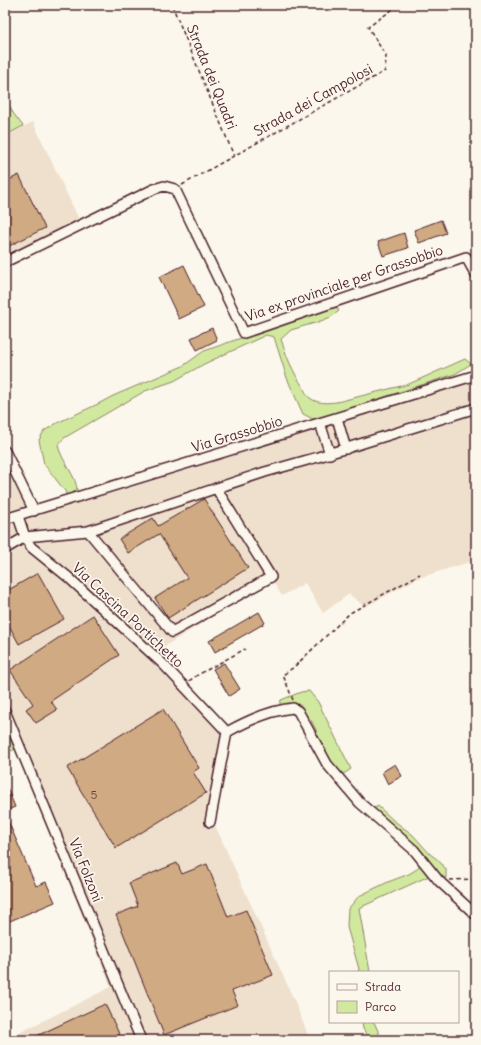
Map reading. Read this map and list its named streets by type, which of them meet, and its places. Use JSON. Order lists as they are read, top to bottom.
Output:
{
  "streets": {
    "street": [
      "Via ex provinciale per Grassobbio",
      "Via Grassobbio",
      "Via Cascina Portichetto",
      "Via Folzoni"
    ],
    "path": ["Strada dei Quadri", "Strada dei Campolosi"]
  },
  "crossings": [
    ["Strada dei Quadri", "Strada dei Campolosi"],
    ["Strada dei Campolosi", "Via ex provinciale per Grassobbio"],
    ["Via Grassobbio", "Via Cascina Portichetto"]
  ],
  "house_numbers": ["5"],
  "legend": ["Strada", "Parco"]
}
